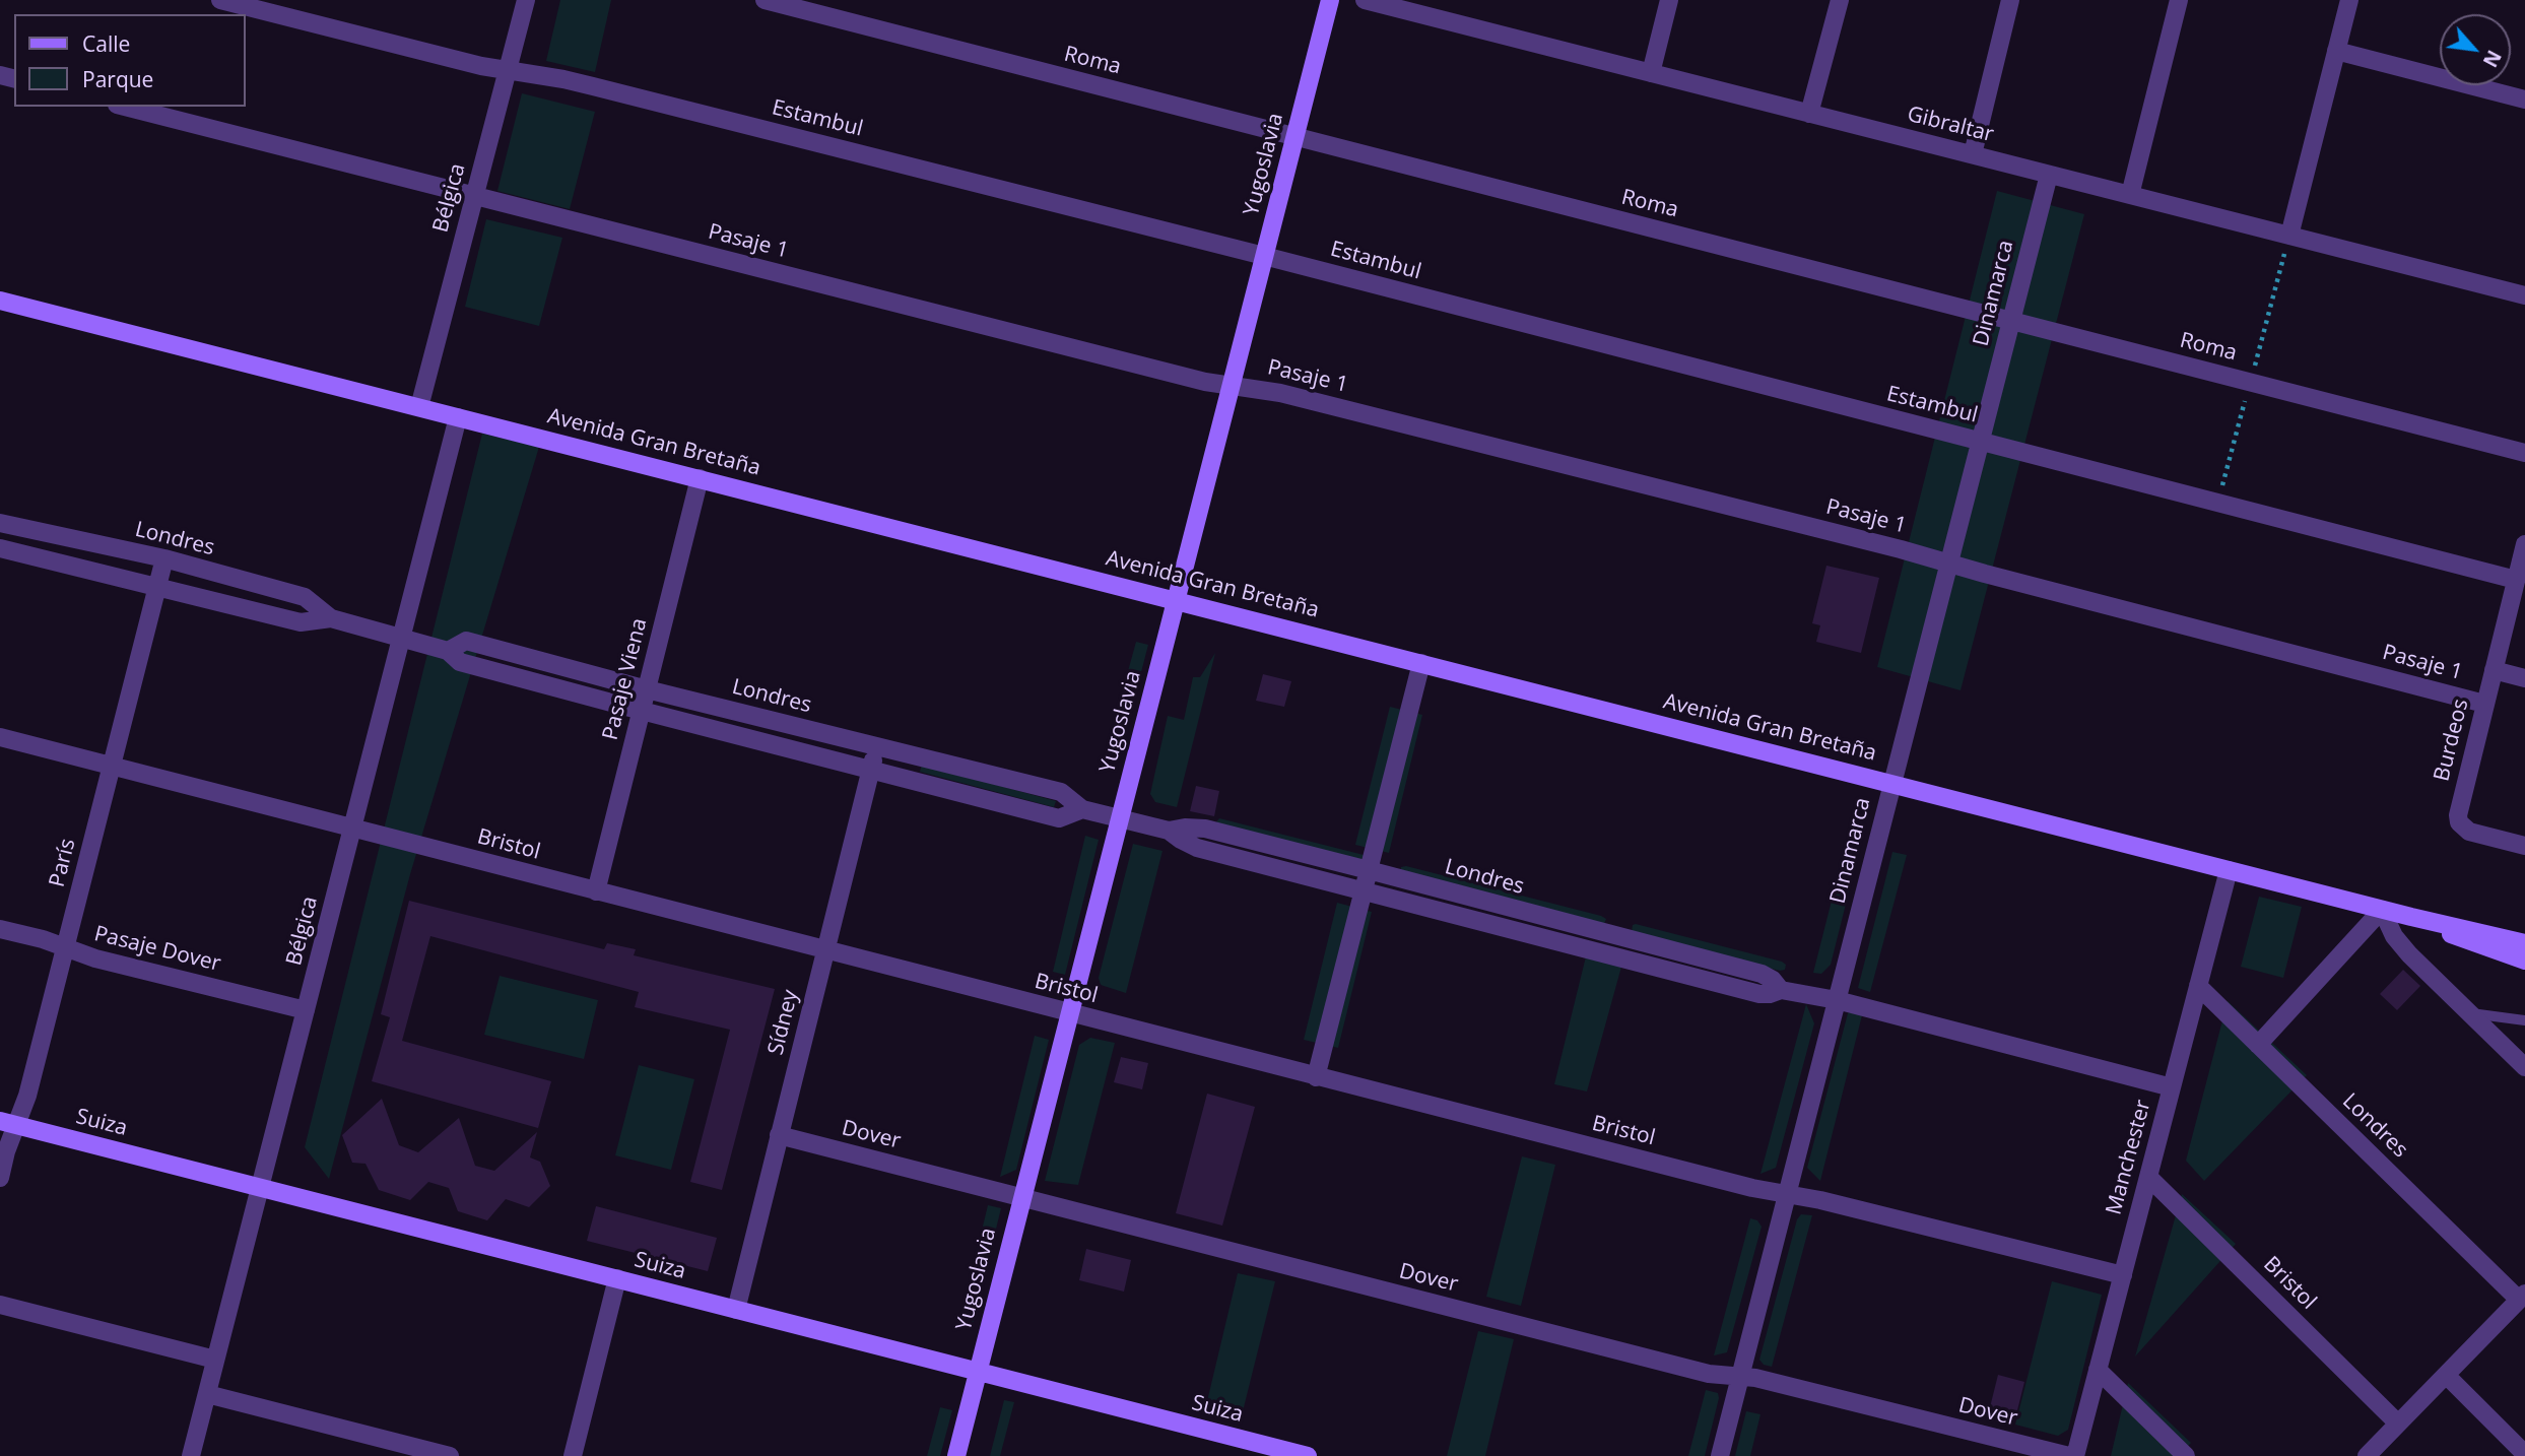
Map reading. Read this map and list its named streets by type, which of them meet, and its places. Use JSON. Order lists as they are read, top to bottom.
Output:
{
  "streets": {
    "street": [
      "Roma",
      "Estambul",
      "Gibraltar",
      "Yugoslavia",
      "Bélgica",
      "Pasaje 1",
      "Dinamarca",
      "Avenida Gran Bretaña",
      "Londres",
      "Pasaje Viena",
      "Burdeos",
      "Bristol",
      "París",
      "Pasaje Dover",
      "Sídney",
      "Suiza",
      "Dover",
      "Manchester"
    ]
  },
  "crossings": [
    ["Roma", "Yugoslavia"],
    ["Roma", "Dinamarca"],
    ["Estambul", "Yugoslavia"],
    ["Estambul", "Bélgica"],
    ["Estambul", "Dinamarca"],
    ["Estambul", "Burdeos"],
    ["Gibraltar", "Dinamarca"],
    ["Yugoslavia", "Pasaje 1"],
    ["Yugoslavia", "Avenida Gran Bretaña"],
    ["Yugoslavia", "Londres"],
    ["Yugoslavia", "Bristol"],
    ["Yugoslavia", "Suiza"],
    ["Yugoslavia", "Dover"],
    ["Bélgica", "Pasaje 1"],
    ["Bélgica", "Avenida Gran Bretaña"],
    ["Bélgica", "Londres"],
    ["Bélgica", "Bristol"],
    ["Bélgica", "Pasaje Dover"],
    ["Bélgica", "Suiza"],
    ["Pasaje 1", "Dinamarca"],
    ["Pasaje 1", "Burdeos"],
    ["Dinamarca", "Avenida Gran Bretaña"],
    ["Dinamarca", "Londres"],
    ["Dinamarca", "Bristol"],
    ["Dinamarca", "Dover"],
    ["Avenida Gran Bretaña", "Pasaje Viena"],
    ["Avenida Gran Bretaña", "Manchester"],
    ["Londres", "Pasaje Viena"],
    ["Londres", "París"],
    ["Londres", "Sídney"],
    ["Londres", "Manchester"],
    ["Pasaje Viena", "Bristol"],
    ["Bristol", "París"],
    ["Bristol", "Sídney"],
    ["Bristol", "Manchester"],
    ["París", "Pasaje Dover"],
    ["París", "Suiza"],
    ["Sídney", "Suiza"],
    ["Sídney", "Dover"]
  ],
  "legend": ["Calle", "Parque"],
  "north": "bottom right"
}
